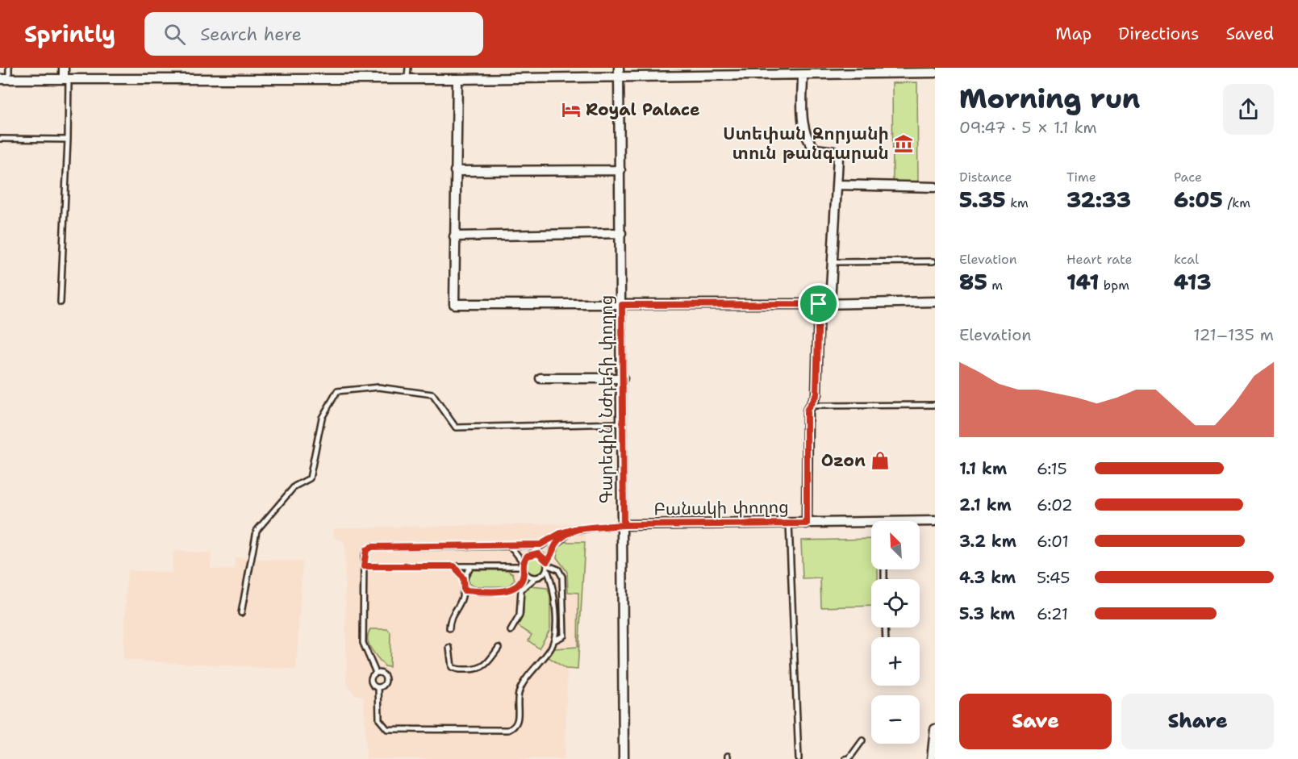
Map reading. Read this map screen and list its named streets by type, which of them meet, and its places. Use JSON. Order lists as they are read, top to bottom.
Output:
{
  "streets": {
    "street": ["Գարեգին Նժդեհի փողոց", "Բանակի փողոց"]
  },
  "crossings": [
    ["Գարեգին Նժդեհի փողոց", "Բանակի փողոց"]
  ],
  "places": {
    "hotel": ["Royal Palace"],
    "museum": ["Ստեփան Զորյանի տուն թանգարան"],
    "shop": ["Ozon"]
  },
  "north": "top left",
  "page": {
    "header": "Sprintly",
    "search": "Search here",
    "nav": ["Map", "Directions", "Saved"],
    "heading": ["Morning run", "09:47 · 5 × 1.1 km"],
    "stats": [
      ["Distance", "5.35 km"],
      ["Time", "32:33"],
      ["Pace", "6:05 /km"],
      ["Elevation", "85 m"],
      ["Heart rate", "141 bpm"],
      ["kcal", "413"]
    ],
    "chart": ["Elevation", "121–135 m"],
    "list": [
      {
        "name": "1.1 km",
        "note": "6:15"
      },
      {
        "name": "2.1 km",
        "note": "6:02"
      },
      {
        "name": "3.2 km",
        "note": "6:01"
      },
      {
        "name": "4.3 km",
        "note": "5:45"
      },
      {
        "name": "5.3 km",
        "note": "6:21"
      }
    ],
    "map_buttons": ["+", "−"],
    "buttons": ["Save", "Share"]
  }
}
